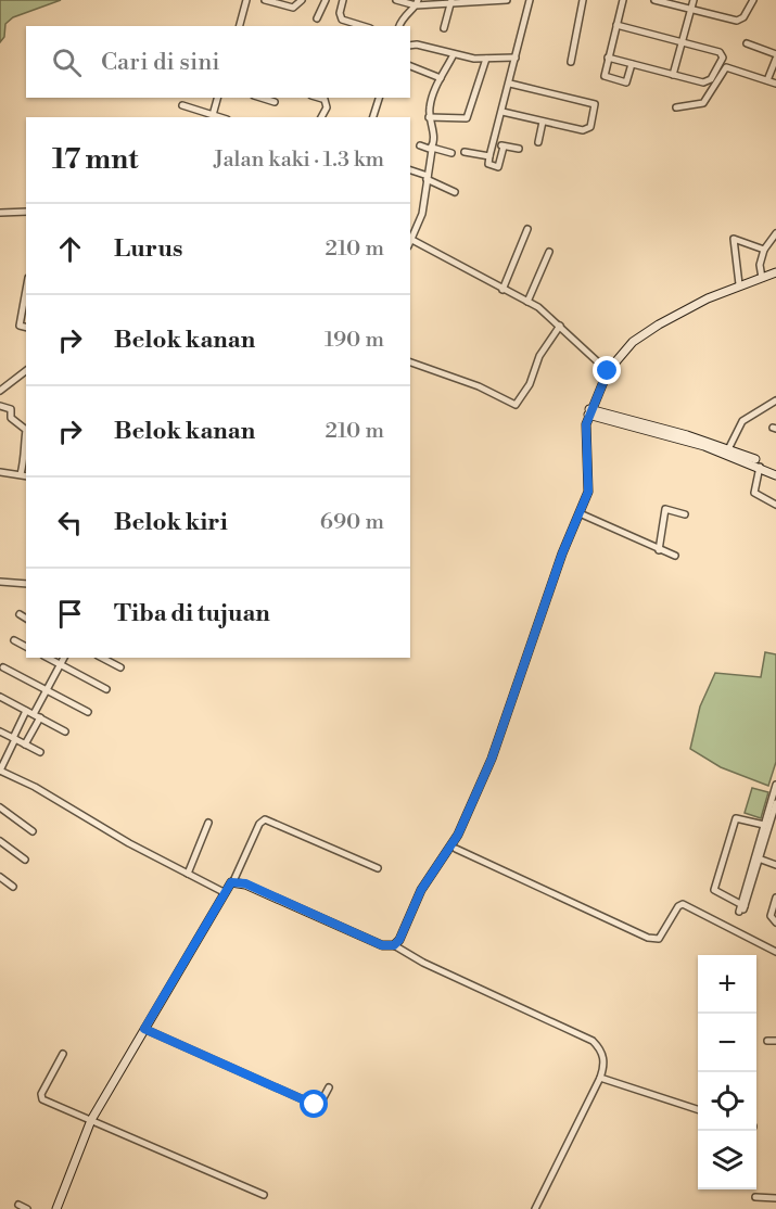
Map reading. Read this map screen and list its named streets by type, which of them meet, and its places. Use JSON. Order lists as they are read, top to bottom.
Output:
{
  "page": {
    "search": "Cari di sini",
    "heading": ["17 mnt", "Jalan kaki · 1.3 km"],
    "list": [
      ["Lurus", "210 m"],
      ["Belok kanan", "190 m"],
      ["Belok kanan", "210 m"],
      ["Belok kiri", "690 m"],
      "Tiba di tujuan"
    ],
    "map_buttons": ["+", "−"]
  }
}
